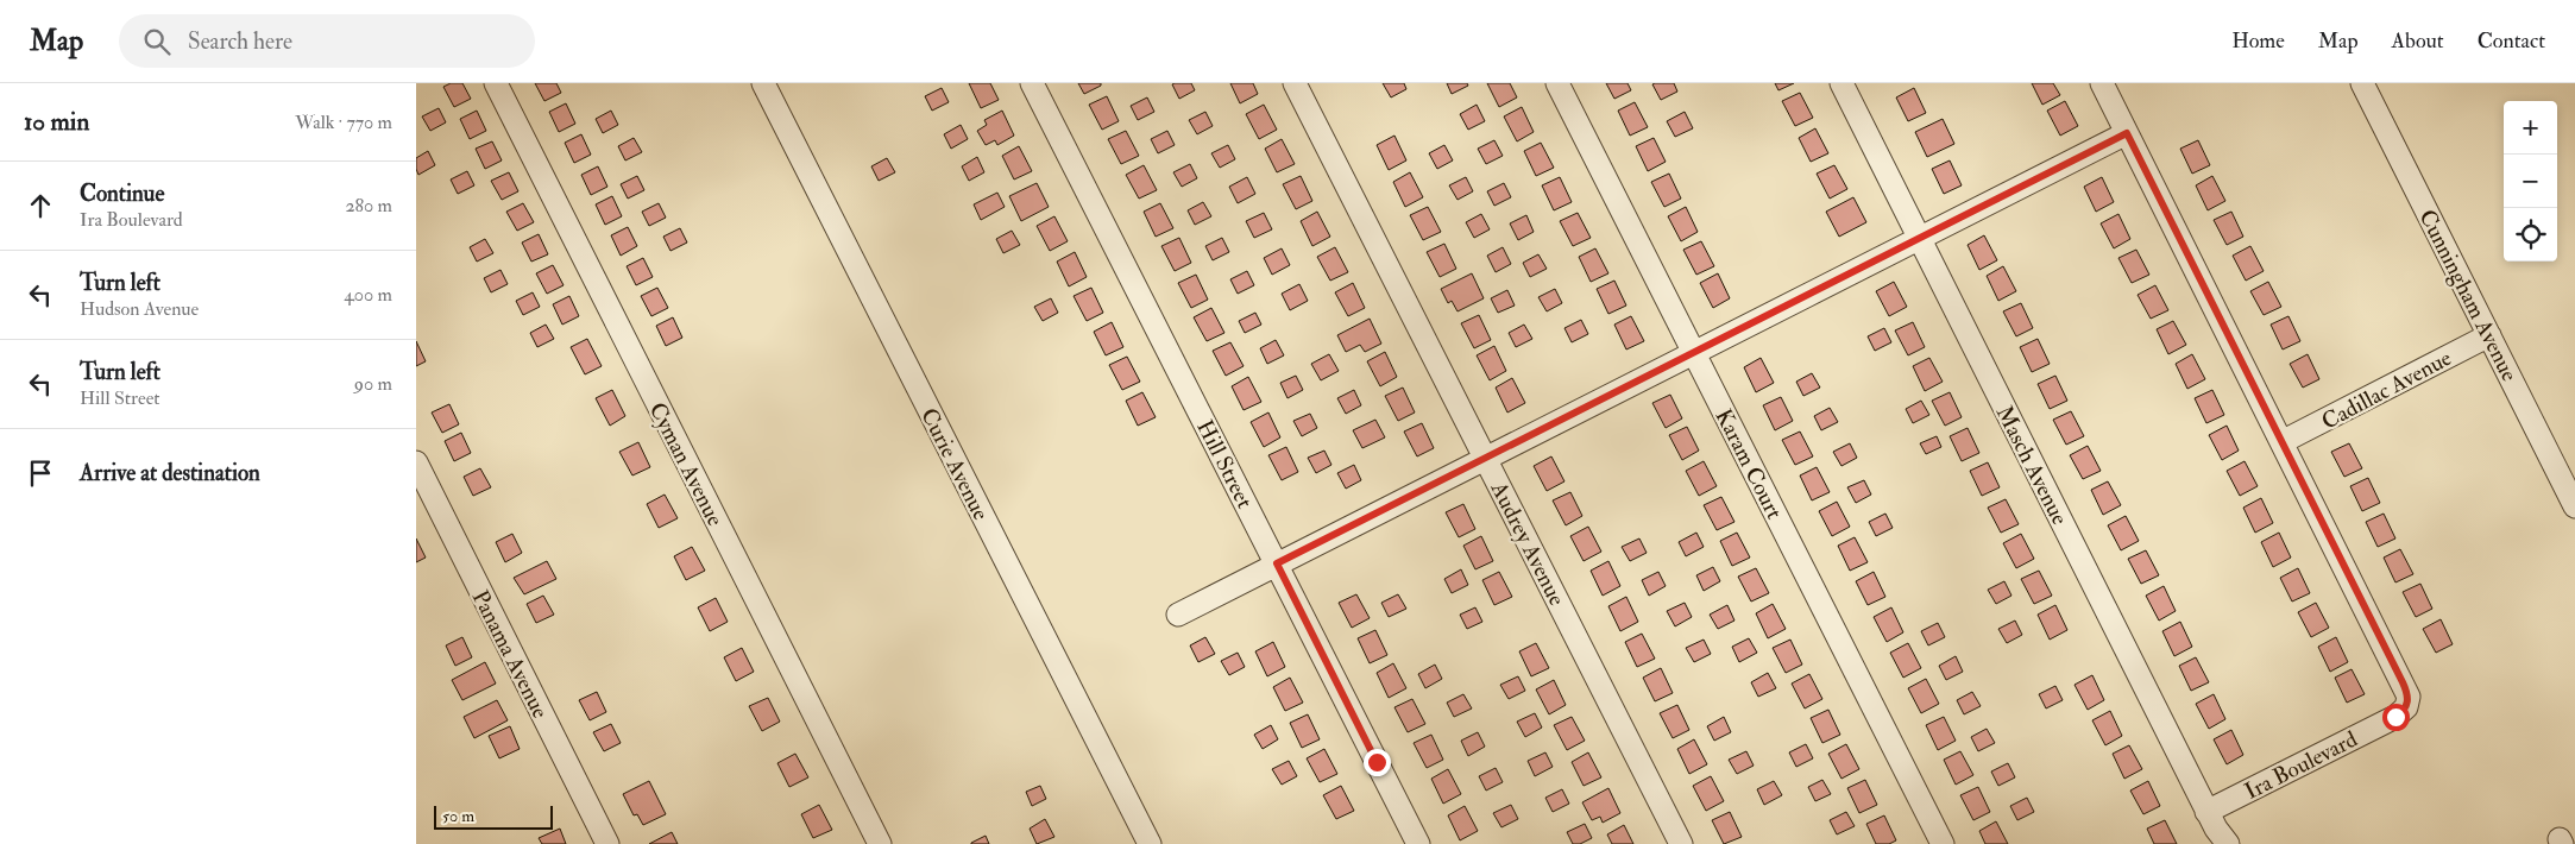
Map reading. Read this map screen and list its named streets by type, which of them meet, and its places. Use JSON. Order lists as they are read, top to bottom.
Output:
{
  "streets": {
    "street": [
      "Cunningham Avenue",
      "Cadillac Avenue",
      "Cyman Avenue",
      "Curie Avenue",
      "Hill Street",
      "Karam Court",
      "Masch Avenue",
      "Audrey Avenue",
      "Panama Avenue",
      "Ira Boulevard"
    ]
  },
  "crossings": [
    ["Cunningham Avenue", "Cadillac Avenue"],
    ["Cadillac Avenue", "Ira Boulevard"],
    ["Masch Avenue", "Ira Boulevard"]
  ],
  "scale_bar": "50 m",
  "page": {
    "header": "Map",
    "search": "Search here",
    "nav": [
      "Home",
      "Map",
      "About",
      "Contact"
    ],
    "heading": ["10 min", "Walk · 770 m"],
    "map_buttons": ["+", "−"],
    "list": [
      ["Continue", "Ira Boulevard", "280 m"],
      ["Turn left", "Hudson Avenue", "400 m"],
      ["Turn left", "Hill Street", "90 m"],
      "Arrive at destination"
    ],
    "scale": "50 m"
  }
}
